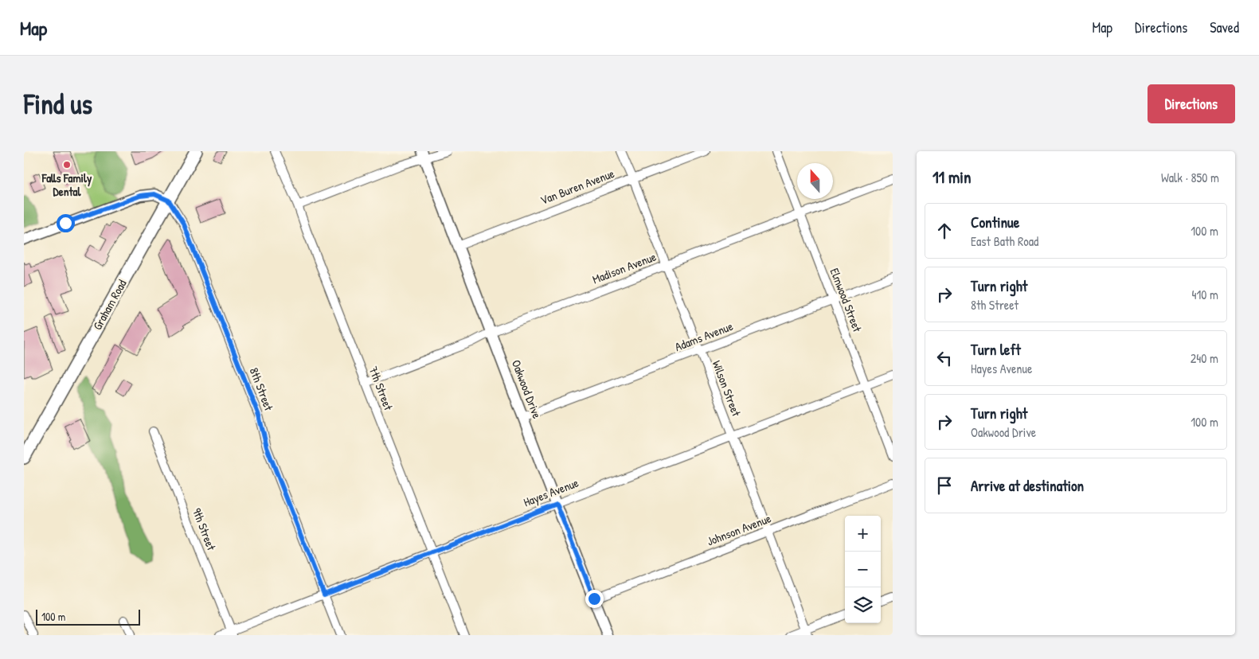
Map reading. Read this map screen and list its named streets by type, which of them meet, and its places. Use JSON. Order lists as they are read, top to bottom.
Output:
{
  "streets": {
    "main road": ["Graham Road"],
    "street": [
      "Van Buren Avenue",
      "Madison Avenue",
      "Elmwood Street",
      "Adams Avenue",
      "7th Street",
      "Wilson Street",
      "8th Street",
      "Oakwood Drive",
      "Hayes Avenue",
      "9th Street",
      "Johnson Avenue"
    ]
  },
  "crossings": [
    ["Van Buren Avenue", "Wilson Street"],
    ["Van Buren Avenue", "Oakwood Drive"],
    ["Madison Avenue", "Elmwood Street"],
    ["Madison Avenue", "7th Street"],
    ["Madison Avenue", "Wilson Street"],
    ["Madison Avenue", "Oakwood Drive"],
    ["Elmwood Street", "Adams Avenue"],
    ["Elmwood Street", "Hayes Avenue"],
    ["Graham Road", "8th Street"],
    ["Adams Avenue", "Wilson Street"],
    ["Adams Avenue", "Oakwood Drive"],
    ["7th Street", "Hayes Avenue"],
    ["Wilson Street", "Hayes Avenue"],
    ["Wilson Street", "Johnson Avenue"],
    ["8th Street", "Hayes Avenue"],
    ["Oakwood Drive", "Hayes Avenue"],
    ["Oakwood Drive", "Johnson Avenue"],
    ["Hayes Avenue", "9th Street"]
  ],
  "places": ["Falls Family Dental"],
  "scale_bar": "100 m",
  "north": "top",
  "page": {
    "header": "Map",
    "nav": ["Map", "Directions", "Saved"],
    "buttons": "Directions",
    "title": "Find us",
    "heading": ["11 min", "Walk · 850 m"],
    "list": [
      ["Continue", "East Bath Road", "100 m"],
      ["Turn right", "8th Street", "410 m"],
      ["Turn left", "Hayes Avenue", "240 m"],
      ["Turn right", "Oakwood Drive", "100 m"],
      "Arrive at destination"
    ],
    "map_buttons": ["+", "−"],
    "scale": "100 m"
  }
}
